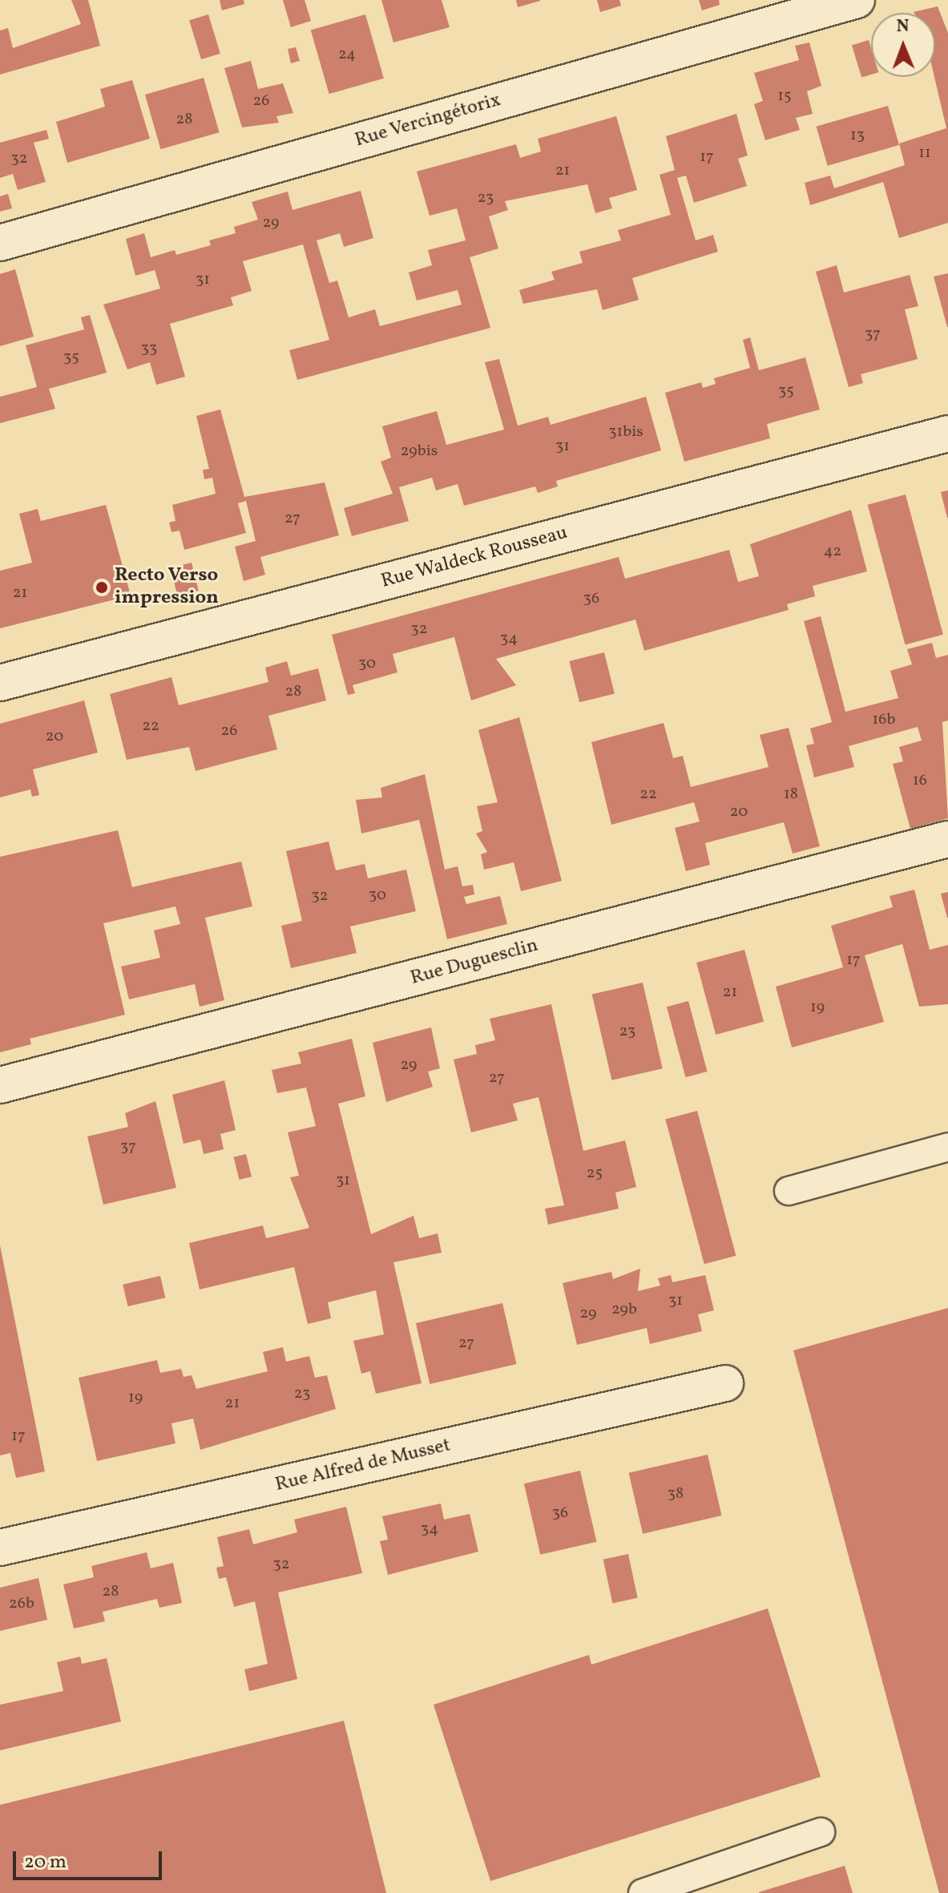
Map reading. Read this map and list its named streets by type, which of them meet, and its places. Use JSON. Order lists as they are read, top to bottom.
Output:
{
  "streets": {
    "street": [
      "Rue Vercingétorix",
      "Rue Waldeck Rousseau",
      "Rue Duguesclin",
      "Rue Alfred de Musset"
    ]
  },
  "places": ["Recto Verso impression"],
  "house_numbers": [
    "24",
    "15",
    "26",
    "28",
    "13",
    "11",
    "17",
    "32",
    "21",
    "23",
    "29",
    "31",
    "37",
    "33",
    "35",
    "35",
    "31bis",
    "31",
    "29bis",
    "27",
    "42",
    "21",
    "36",
    "32",
    "34",
    "30",
    "28",
    "16b",
    "22",
    "26",
    "20",
    "16",
    "22",
    "18",
    "20",
    "30",
    "32",
    "17",
    "21",
    "19",
    "23",
    "29",
    "27",
    "37",
    "25",
    "31",
    "31",
    "29b",
    "29",
    "27",
    "23",
    "19",
    "21",
    "17",
    "38",
    "36",
    "34",
    "32",
    "28",
    "26b"
  ],
  "scale_bar": "20 m",
  "north": "top"
}
